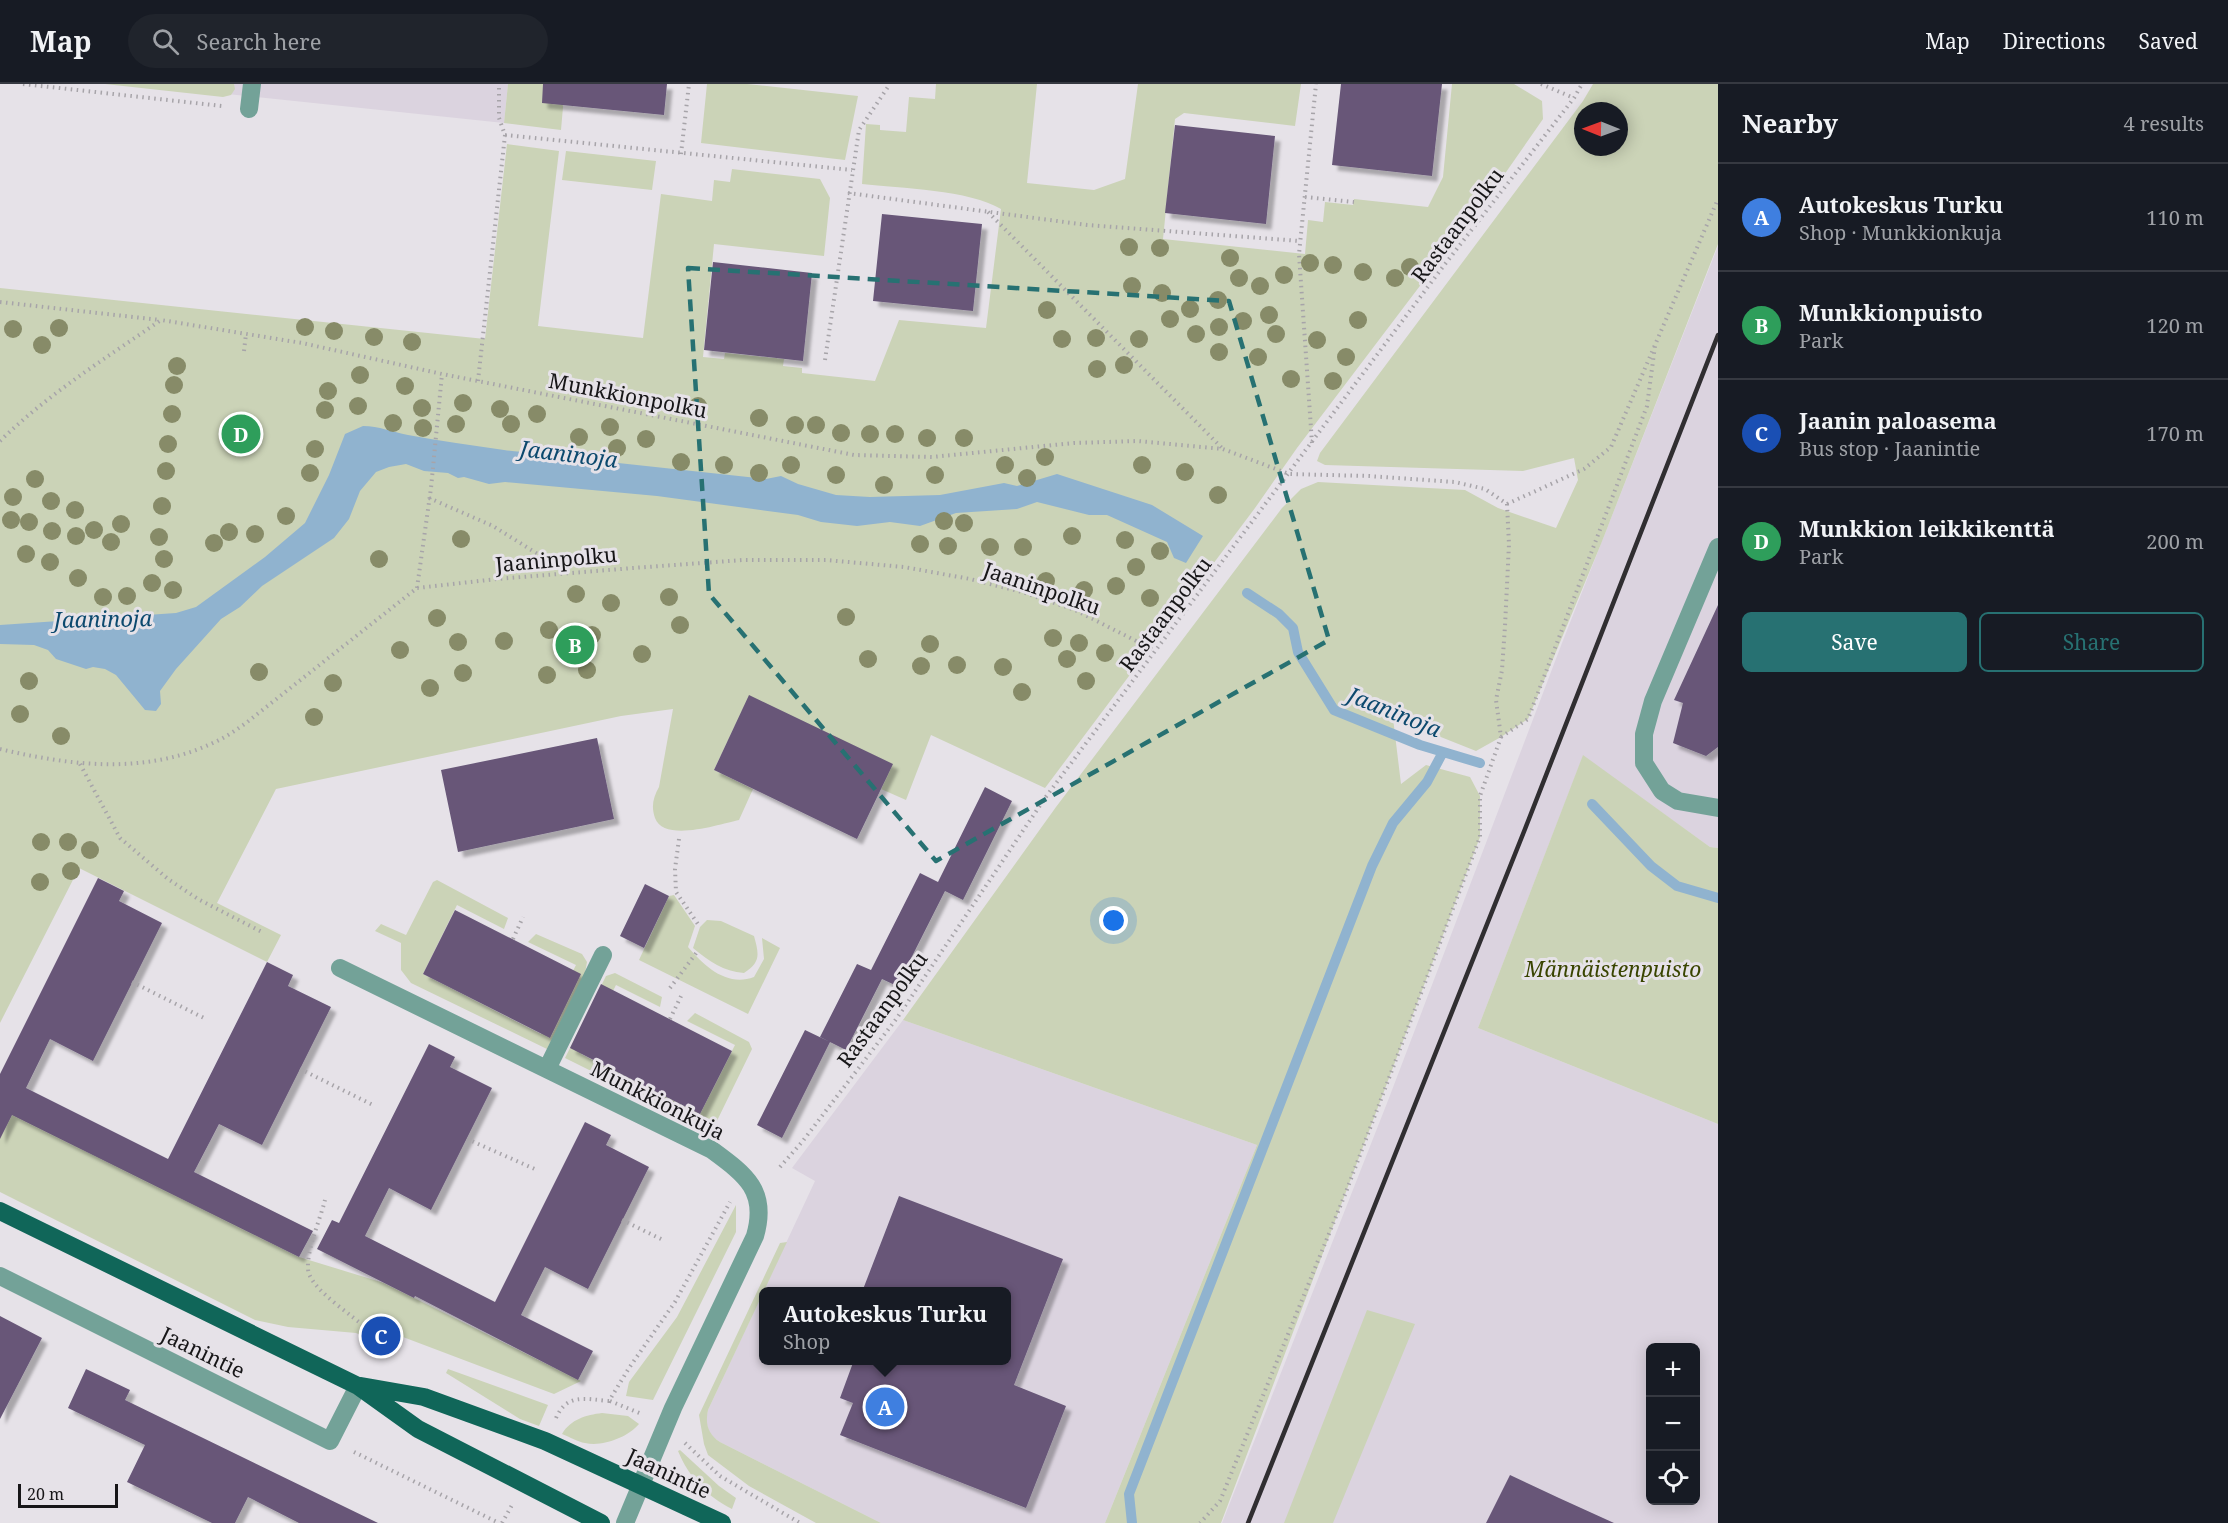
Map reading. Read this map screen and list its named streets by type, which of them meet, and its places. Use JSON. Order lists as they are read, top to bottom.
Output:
{
  "streets": {
    "main road": ["Jaanintie"],
    "street": ["Munkkionkuja"],
    "path": ["Rastaanpolku", "Munkkionpolku", "Jaaninpolku"]
  },
  "crossings": [
    ["Rastaanpolku", "Munkkionpolku"],
    ["Rastaanpolku", "Jaaninpolku"],
    ["Munkkionkuja", "Jaanintie"]
  ],
  "water": ["Jaaninoja"],
  "parks": ["Männäistenpuisto"],
  "scale_bar": "20 m",
  "north": "left",
  "page": {
    "header": "Map",
    "search": "Search here",
    "nav": ["Map", "Directions", "Saved"],
    "heading": ["Nearby", "4 results"],
    "list": [
      {
        "mark": "A",
        "name": "Autokeskus Turku",
        "note": "Shop · Munkkionkuja",
        "value": "110 m"
      },
      {
        "mark": "B",
        "name": "Munkkionpuisto",
        "note": "Park",
        "value": "120 m"
      },
      {
        "mark": "C",
        "name": "Jaanin paloasema",
        "note": "Bus stop · Jaanintie",
        "value": "170 m"
      },
      {
        "mark": "D",
        "name": "Munkkion leikkikenttä",
        "note": "Park",
        "value": "200 m"
      }
    ],
    "pins": [
      "D",
      "B",
      "C",
      "A"
    ],
    "buttons": ["Save", "Share"],
    "popup": ["Autokeskus Turku", "Shop"],
    "map_buttons": ["+", "−"],
    "scale": "20 m"
  }
}
